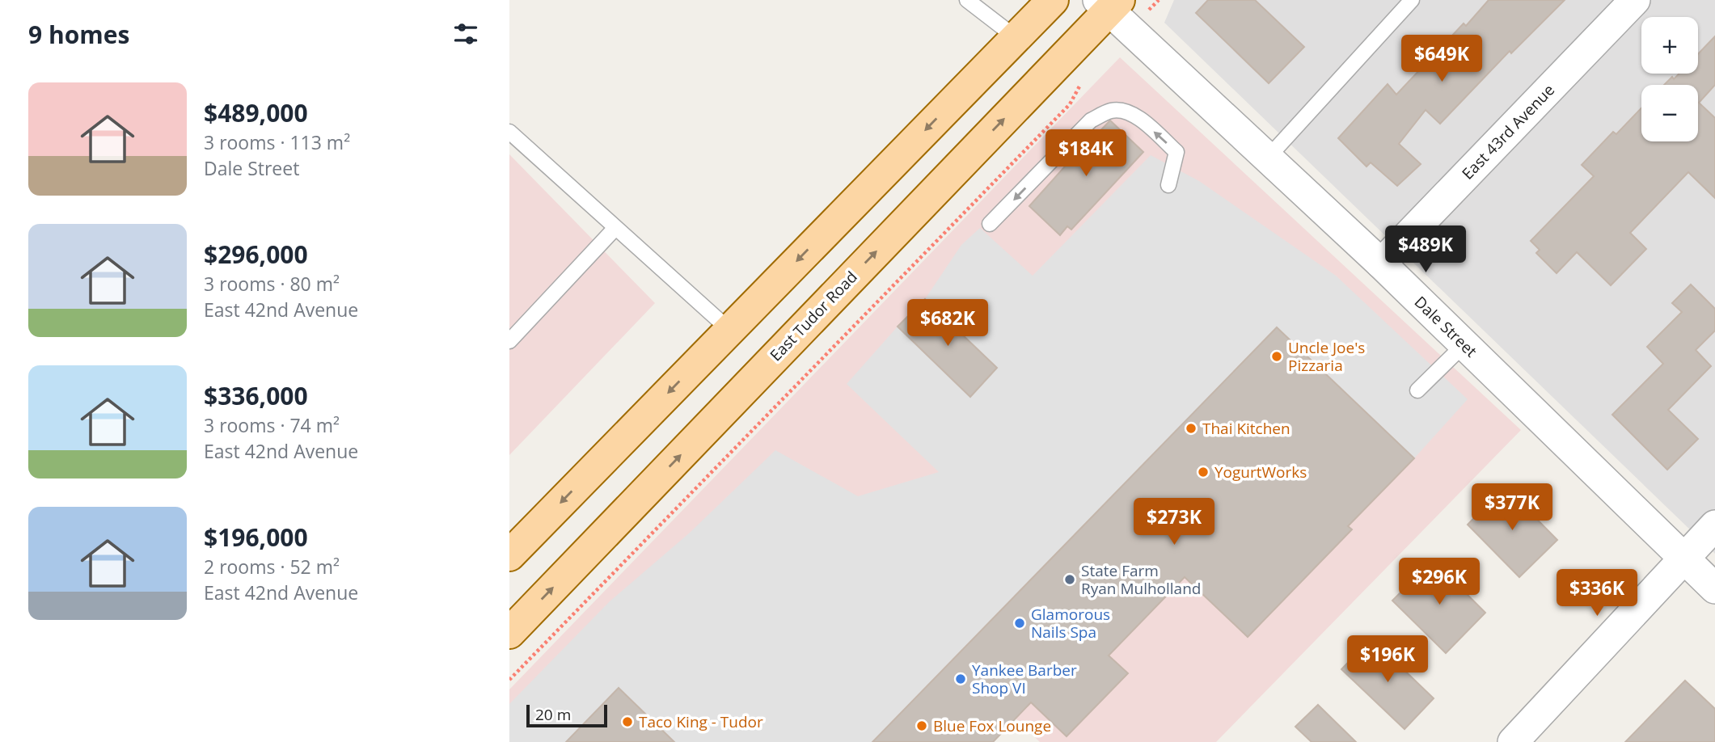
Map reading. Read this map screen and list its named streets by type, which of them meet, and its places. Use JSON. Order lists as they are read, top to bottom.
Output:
{
  "streets": {
    "main road": ["East Tudor Road"],
    "street": ["East 43rd Avenue", "Dale Street"]
  },
  "crossings": [
    ["East 43rd Avenue", "Dale Street"],
    ["East Tudor Road", "Dale Street"]
  ],
  "places": [
    "Uncle Joe's Pizzaria",
    "Thai Kitchen",
    "YogurtWorks",
    "State Farm Ryan Mulholland",
    "Glamorous Nails Spa",
    "Yankee Barber Shop VI",
    "Taco King - Tudor",
    "Blue Fox Lounge"
  ],
  "scale_bar": "20 m",
  "page": {
    "heading": "9 homes",
    "map_buttons": ["+", "−"],
    "price": [
      "$649K",
      "$184K",
      "$489K",
      "$682K",
      "$377K",
      "$273K",
      "$296K",
      "$336K",
      "$196K"
    ],
    "list": [
      {
        "name": "$489,000",
        "note": "3 rooms · 113 m² · Dale Street"
      },
      {
        "name": "$296,000",
        "note": "3 rooms · 80 m² · East 42nd Avenue"
      },
      {
        "name": "$336,000",
        "note": "3 rooms · 74 m² · East 42nd Avenue"
      },
      {
        "name": "$196,000",
        "note": "2 rooms · 52 m² · East 42nd Avenue"
      }
    ],
    "scale": "20 m"
  }
}
